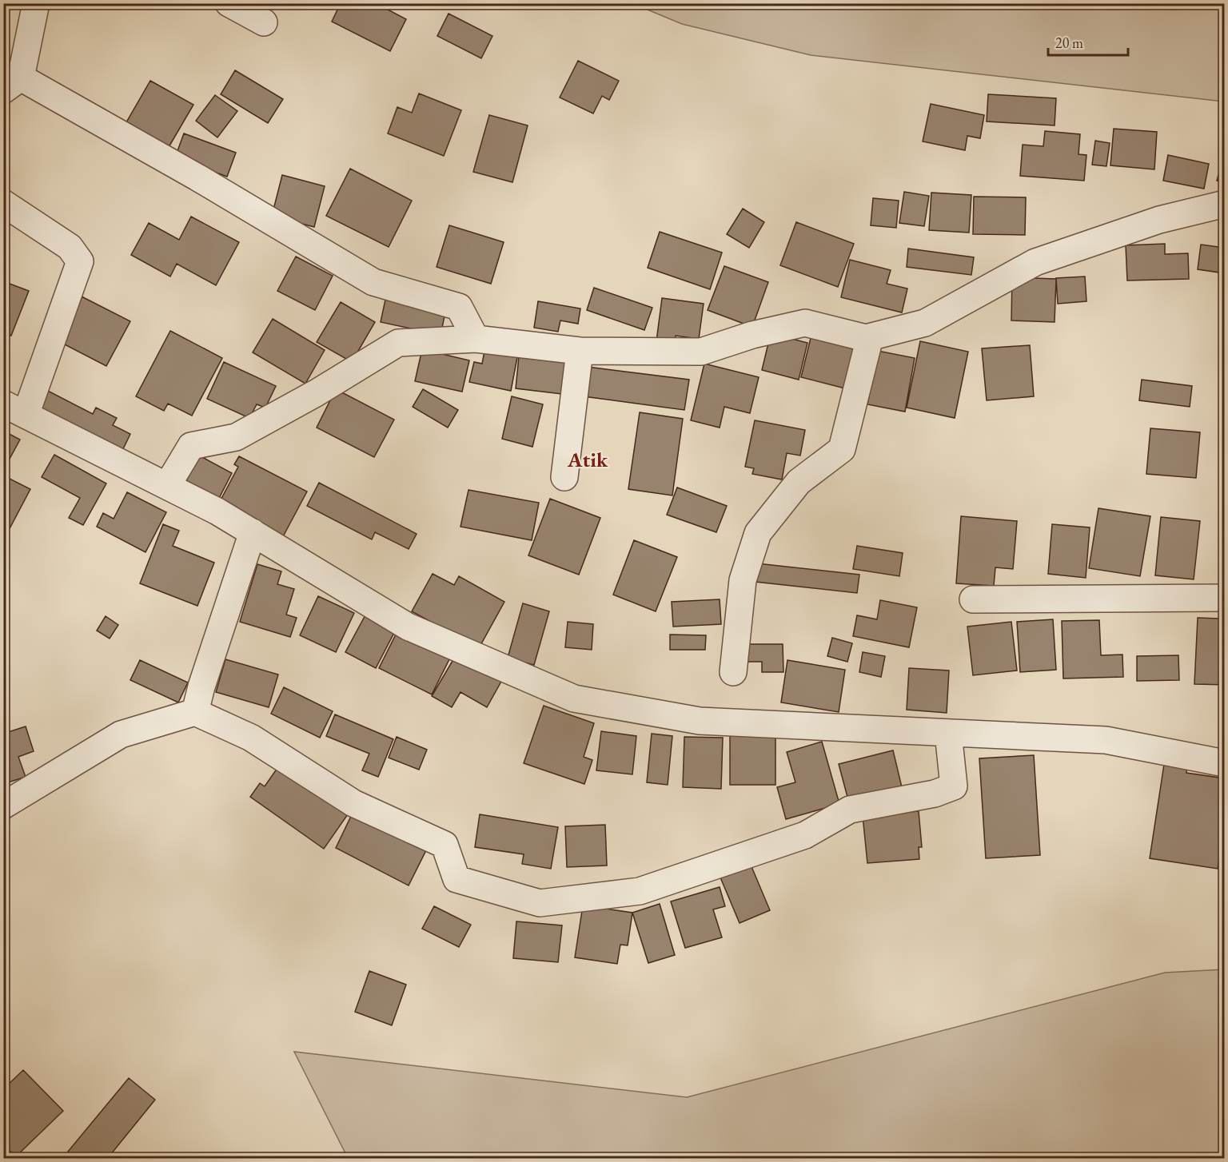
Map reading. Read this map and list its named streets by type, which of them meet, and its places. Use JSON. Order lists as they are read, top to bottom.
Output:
{
  "districts": ["Atik"],
  "scale_bar": "20 m"
}
